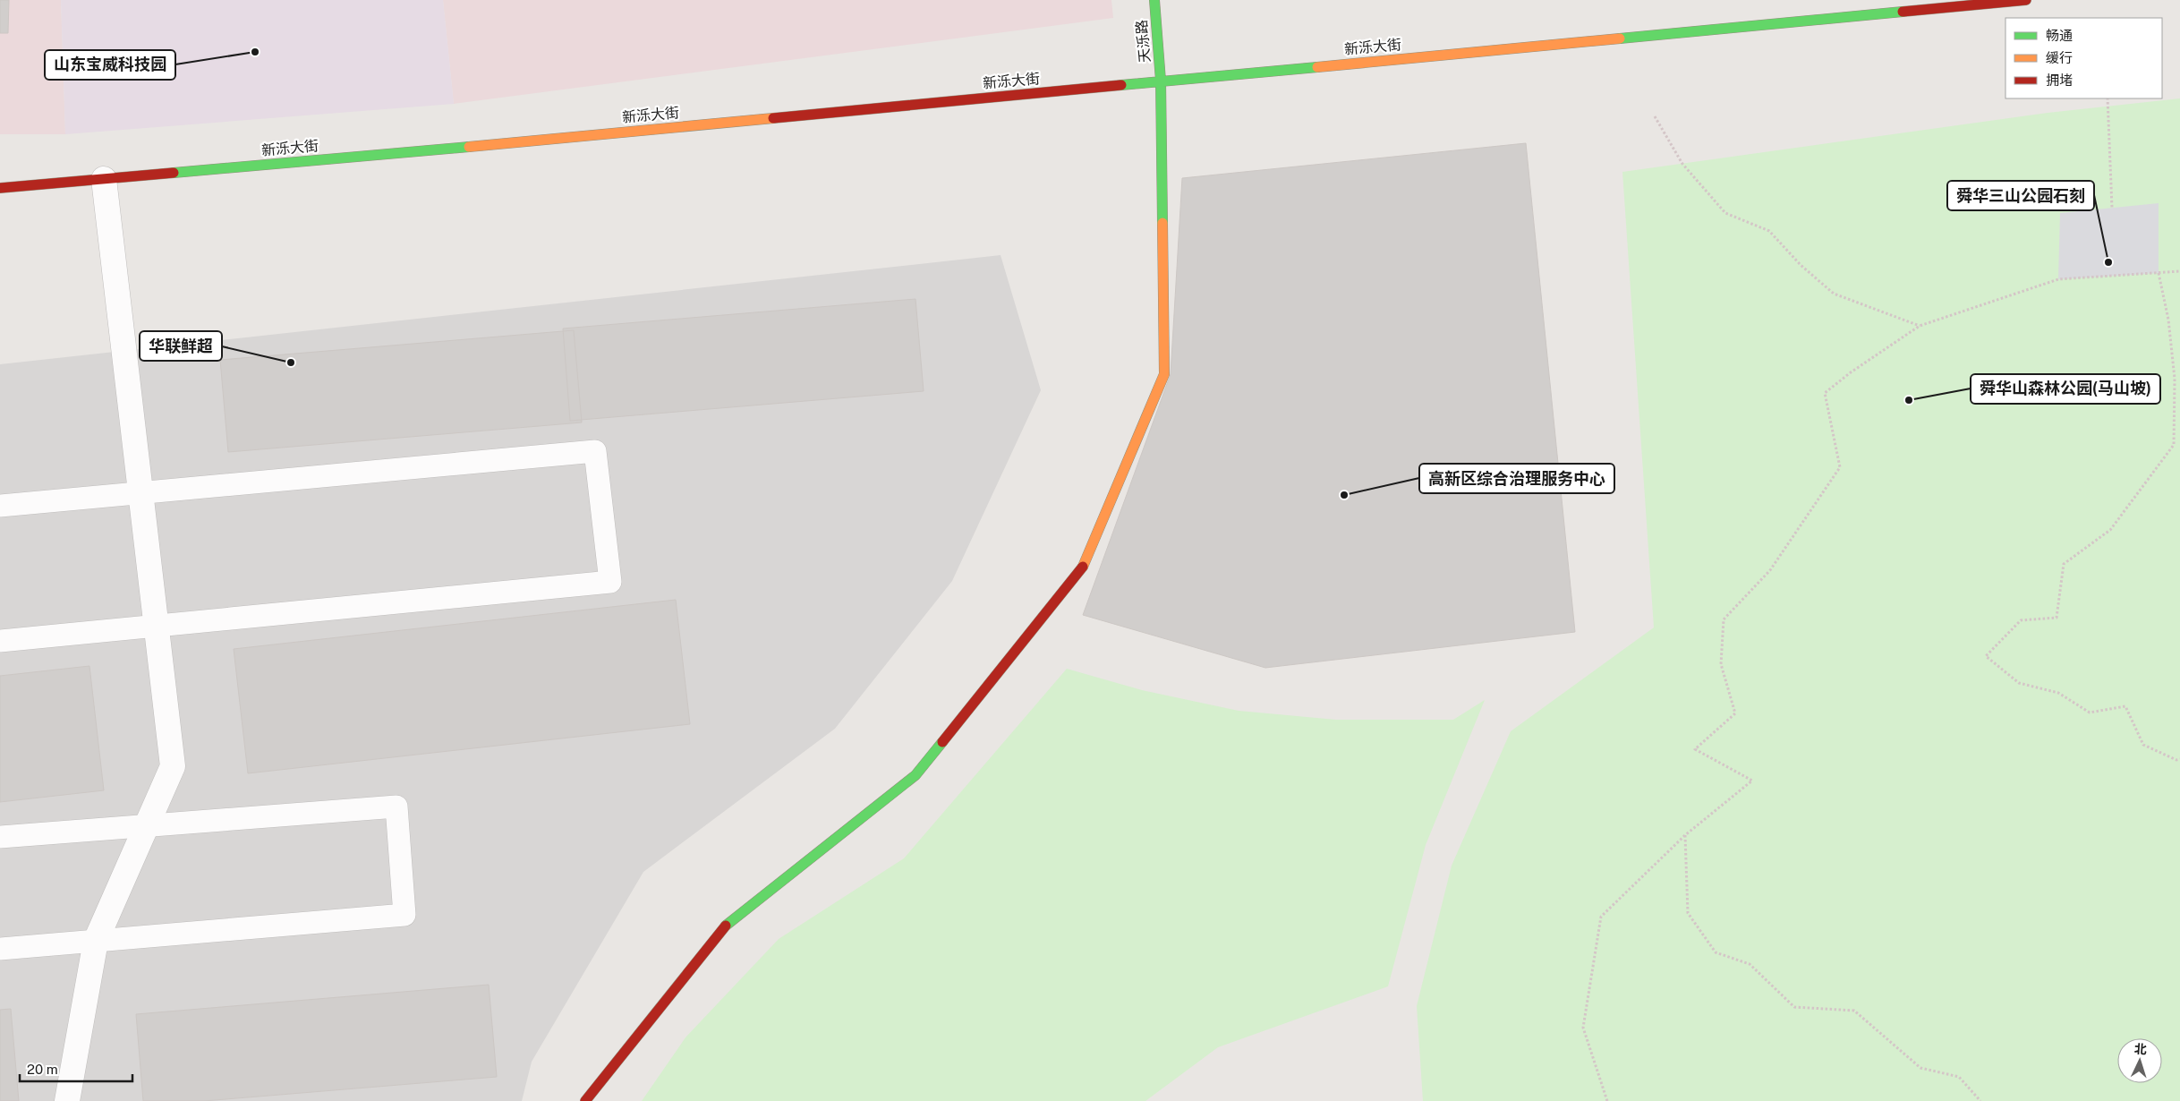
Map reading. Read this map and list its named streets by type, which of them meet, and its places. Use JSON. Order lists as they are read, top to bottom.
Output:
{
  "streets": {
    "main road": ["天泺路", "新泺大街"]
  },
  "crossings": [
    ["天泺路", "新泺大街"]
  ],
  "places": [
    "山东宝威科技园",
    "舜华三山公园石刻",
    "华联鲜超",
    "舜华山森林公园(马山坡)",
    "高新区综合治理服务中心"
  ],
  "legend": ["畅通", "缓行", "拥堵"],
  "scale_bar": "20 m",
  "north": "top"
}
